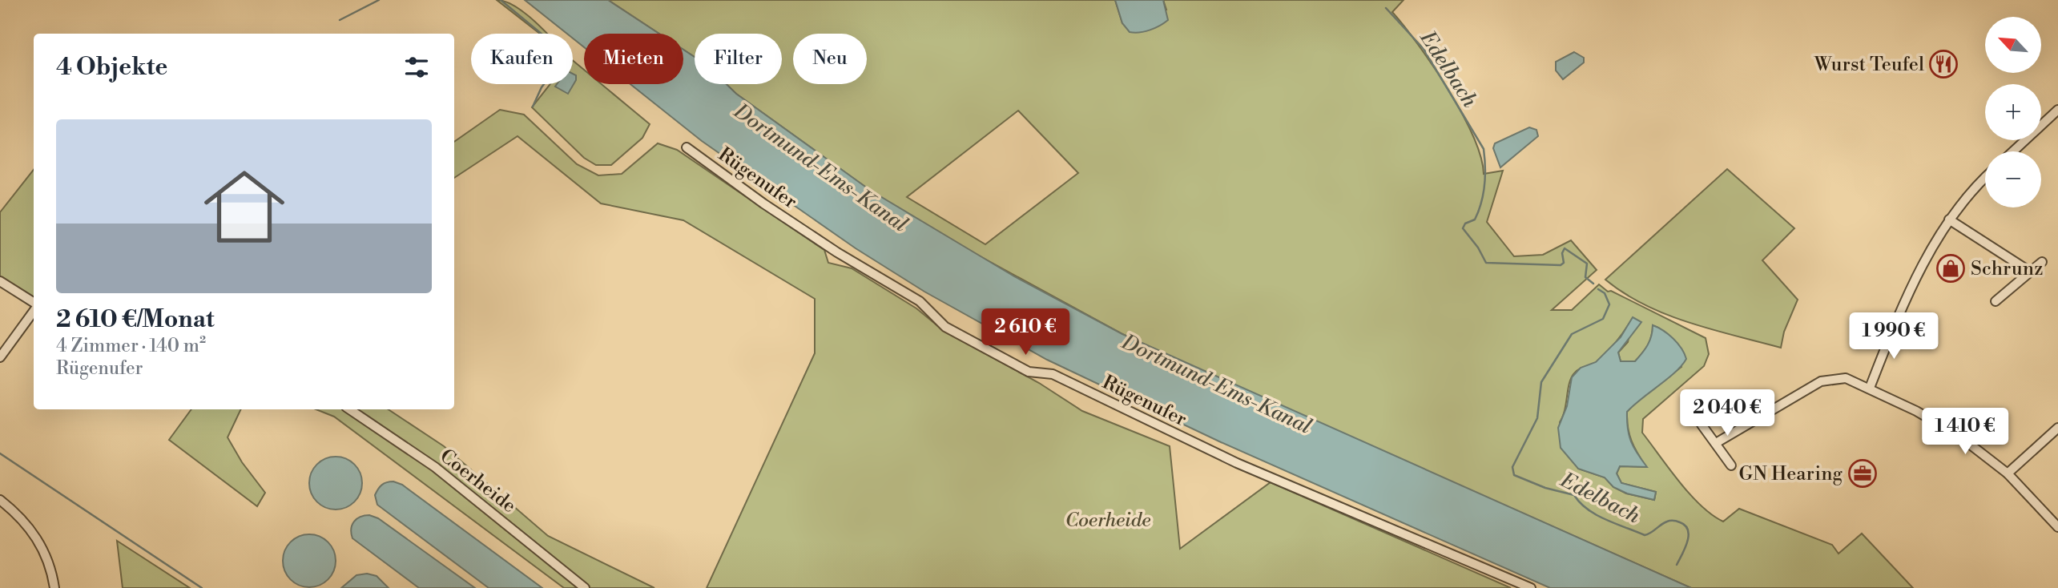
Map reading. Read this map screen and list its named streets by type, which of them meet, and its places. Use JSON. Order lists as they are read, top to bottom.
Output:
{
  "streets": {
    "street": ["Rügenufer", "Coerheide"]
  },
  "water": ["Edelbach", "Dortmund-Ems-Kanal"],
  "parks": ["Coerheide"],
  "places": {
    "restaurant": ["Wurst Teufel"],
    "shop": ["Schrunz"],
    "office": ["GN Hearing"]
  },
  "north": "top left",
  "page": {
    "map_buttons": ["+", "−"],
    "chip": [
      "Kaufen",
      "Mieten",
      "Filter",
      "Neu"
    ],
    "heading": "4 Objekte",
    "list": [
      {
        "name": "2 610 €/Monat",
        "note": "4 Zimmer · 140 m² · Rügenufer"
      }
    ],
    "price": [
      "2 610 €",
      "1 990 €",
      "2 040 €",
      "1 410 €"
    ]
  }
}
